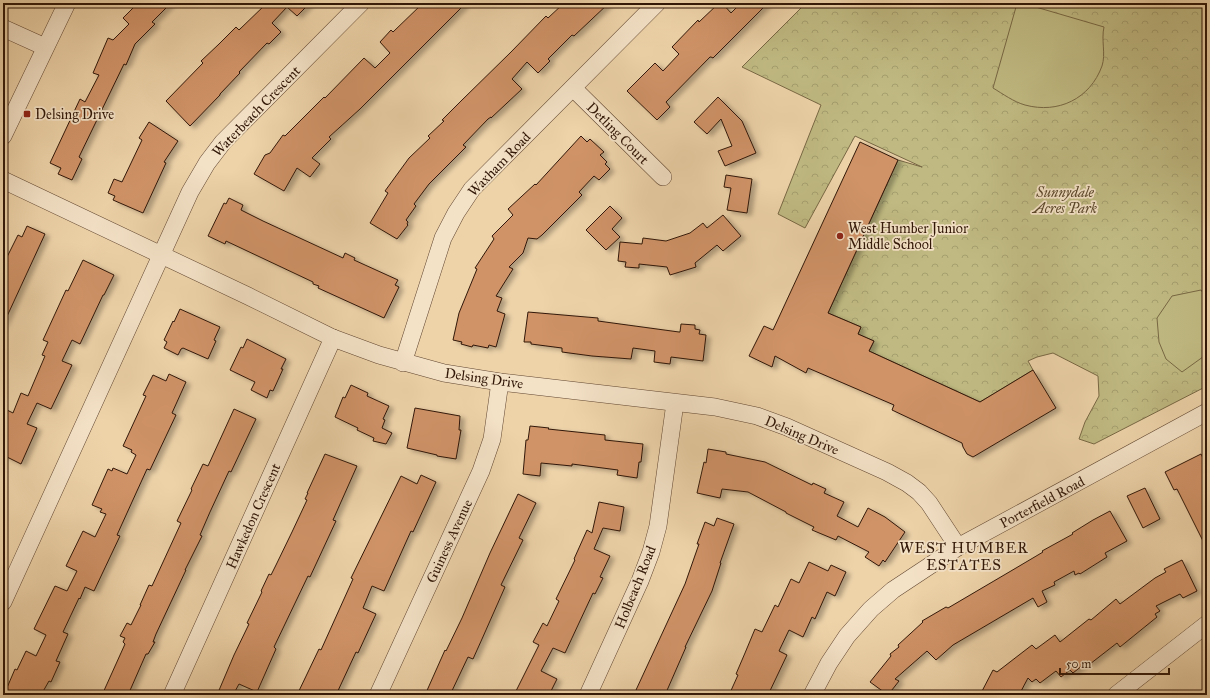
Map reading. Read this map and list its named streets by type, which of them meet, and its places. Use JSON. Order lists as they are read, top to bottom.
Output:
{
  "streets": {
    "street": [
      "Waterbeach Crescent",
      "Detling Court",
      "Waxham Road",
      "Delsing Drive",
      "Porterfield Road",
      "Hawkedon Crescent",
      "Guiness Avenue",
      "Holbeach Road"
    ]
  },
  "crossings": [
    ["Waterbeach Crescent", "Delsing Drive"],
    ["Detling Court", "Waxham Road"],
    ["Waxham Road", "Delsing Drive"],
    ["Delsing Drive", "Porterfield Road"],
    ["Delsing Drive", "Hawkedon Crescent"],
    ["Delsing Drive", "Guiness Avenue"],
    ["Delsing Drive", "Holbeach Road"]
  ],
  "districts": ["WEST HUMBER ESTATES"],
  "parks": ["Sunnydale Acres Park"],
  "places": {
    "transit": ["Delsing Drive"],
    "other": ["West Humber Junior Middle School"]
  },
  "scale_bar": "50 m"
}
